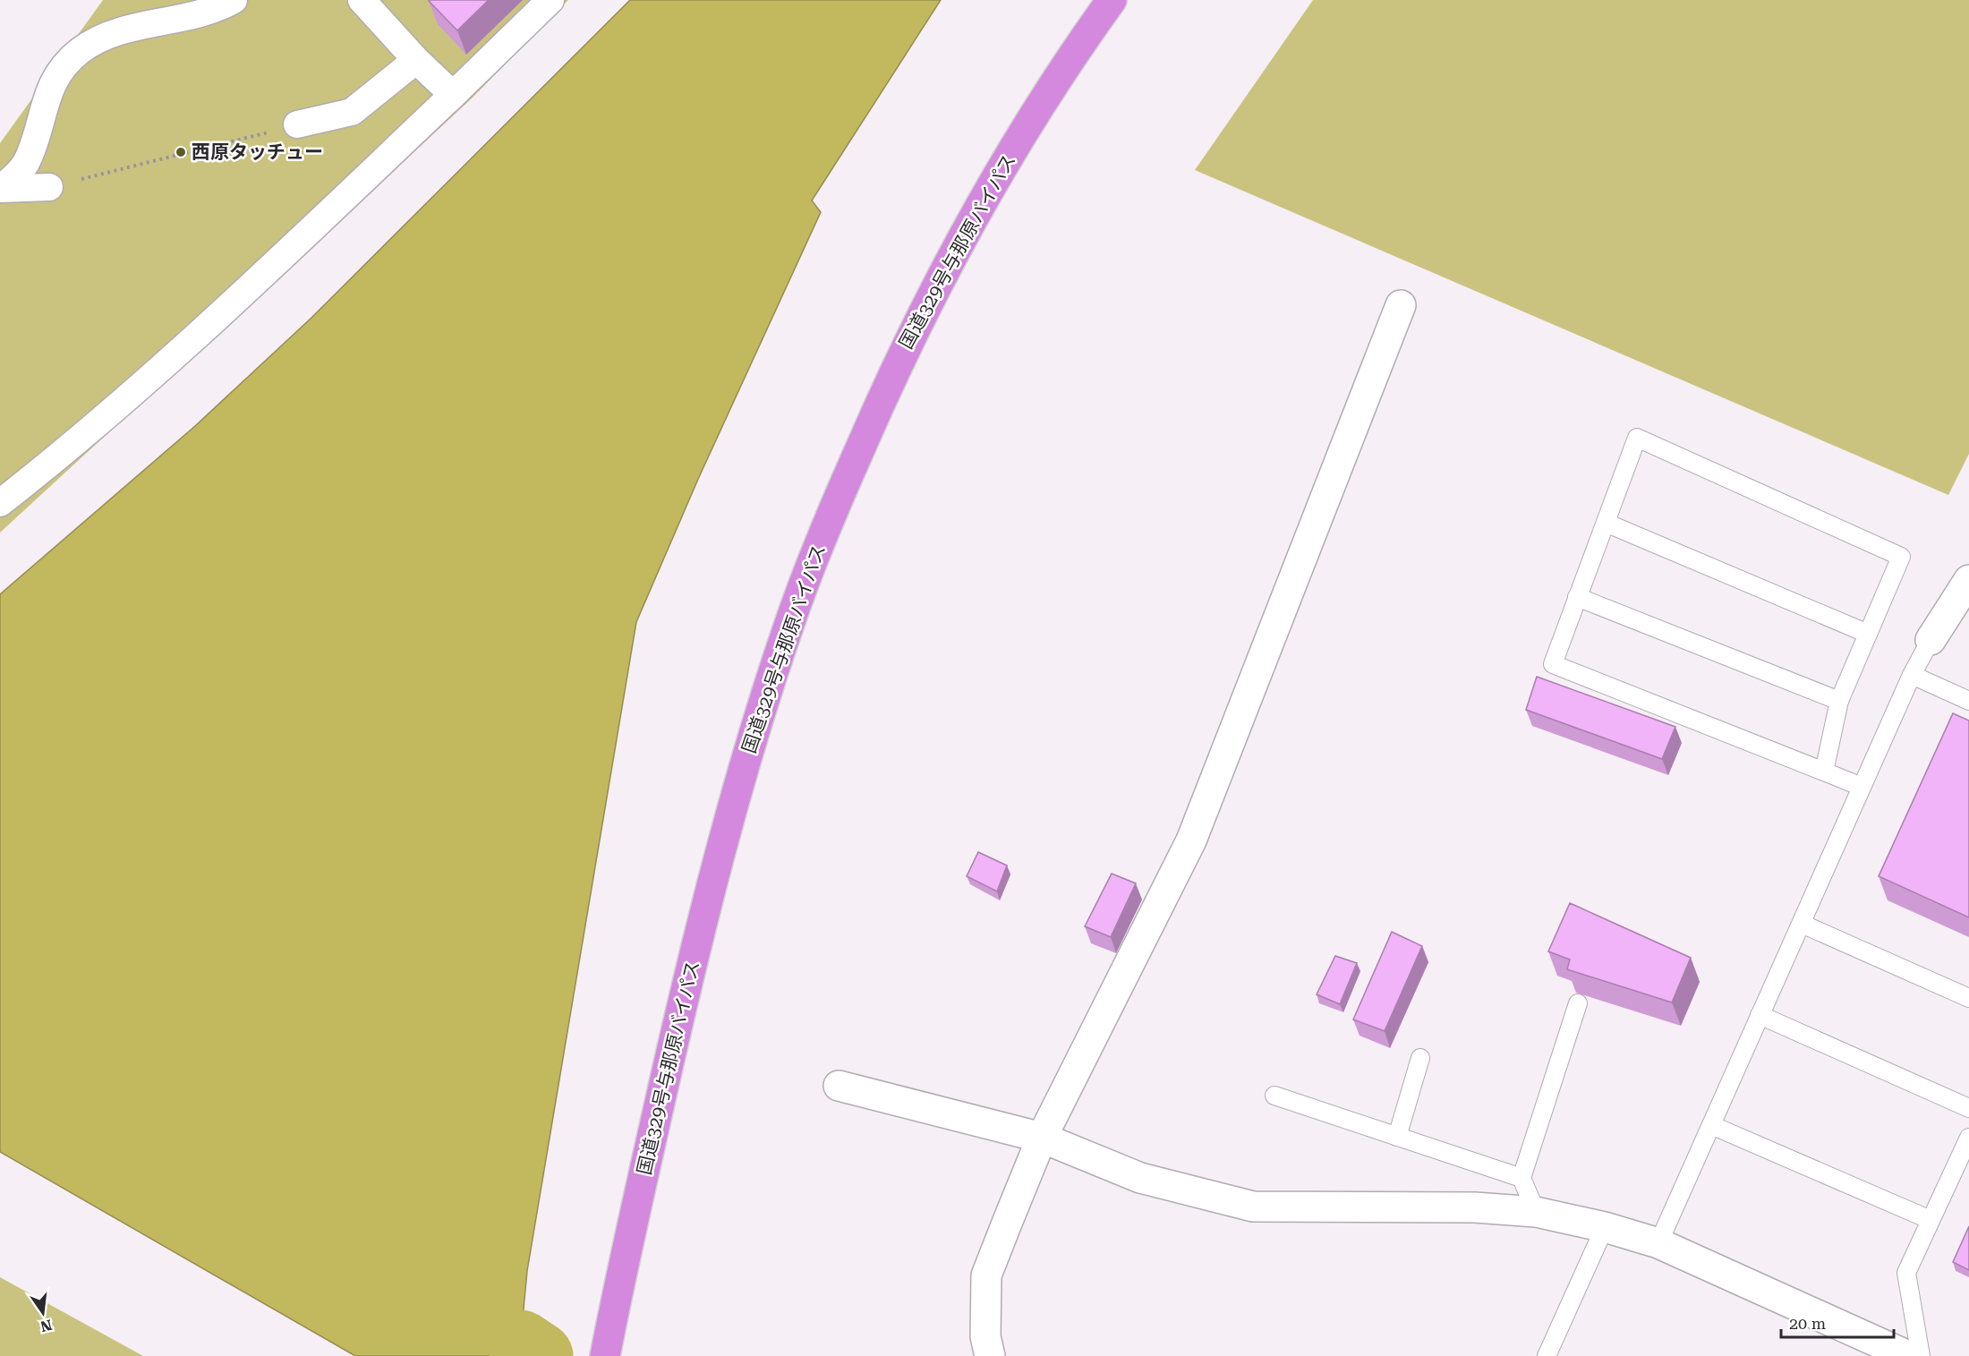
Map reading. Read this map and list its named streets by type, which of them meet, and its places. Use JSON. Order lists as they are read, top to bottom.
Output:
{
  "streets": {
    "highway": ["国道329号与那原バイパス"]
  },
  "places": ["西原タッチュー"],
  "scale_bar": "20 m",
  "north": "bottom"
}
